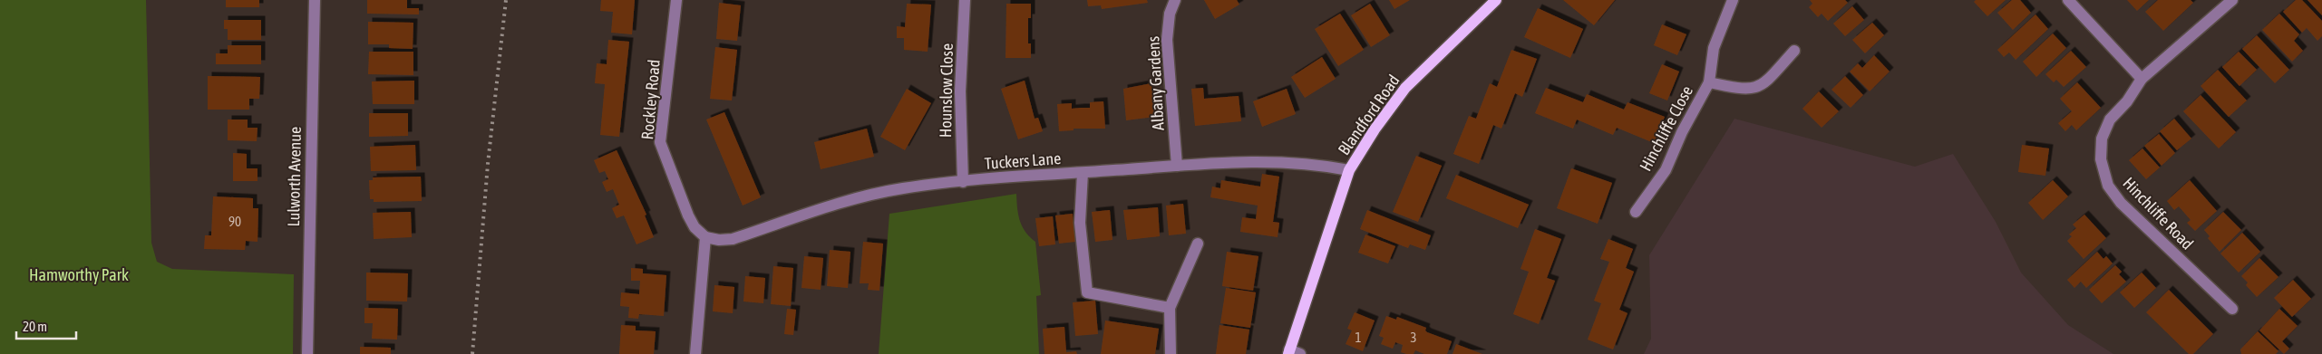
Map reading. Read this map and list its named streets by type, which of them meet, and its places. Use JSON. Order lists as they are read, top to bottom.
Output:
{
  "streets": {
    "main road": ["Blandford Road"],
    "street": [
      "Albany Gardens",
      "Hounslow Close",
      "Rockley Road",
      "Hinchliffe Close",
      "Tuckers Lane",
      "Lulworth Avenue",
      "Hinchliffe Road"
    ]
  },
  "crossings": [
    ["Albany Gardens", "Tuckers Lane"],
    ["Hounslow Close", "Tuckers Lane"],
    ["Rockley Road", "Tuckers Lane"],
    ["Blandford Road", "Tuckers Lane"]
  ],
  "parks": ["Hamworthy Park"],
  "house_numbers": ["90", "1", "3"],
  "scale_bar": "20 m"
}
